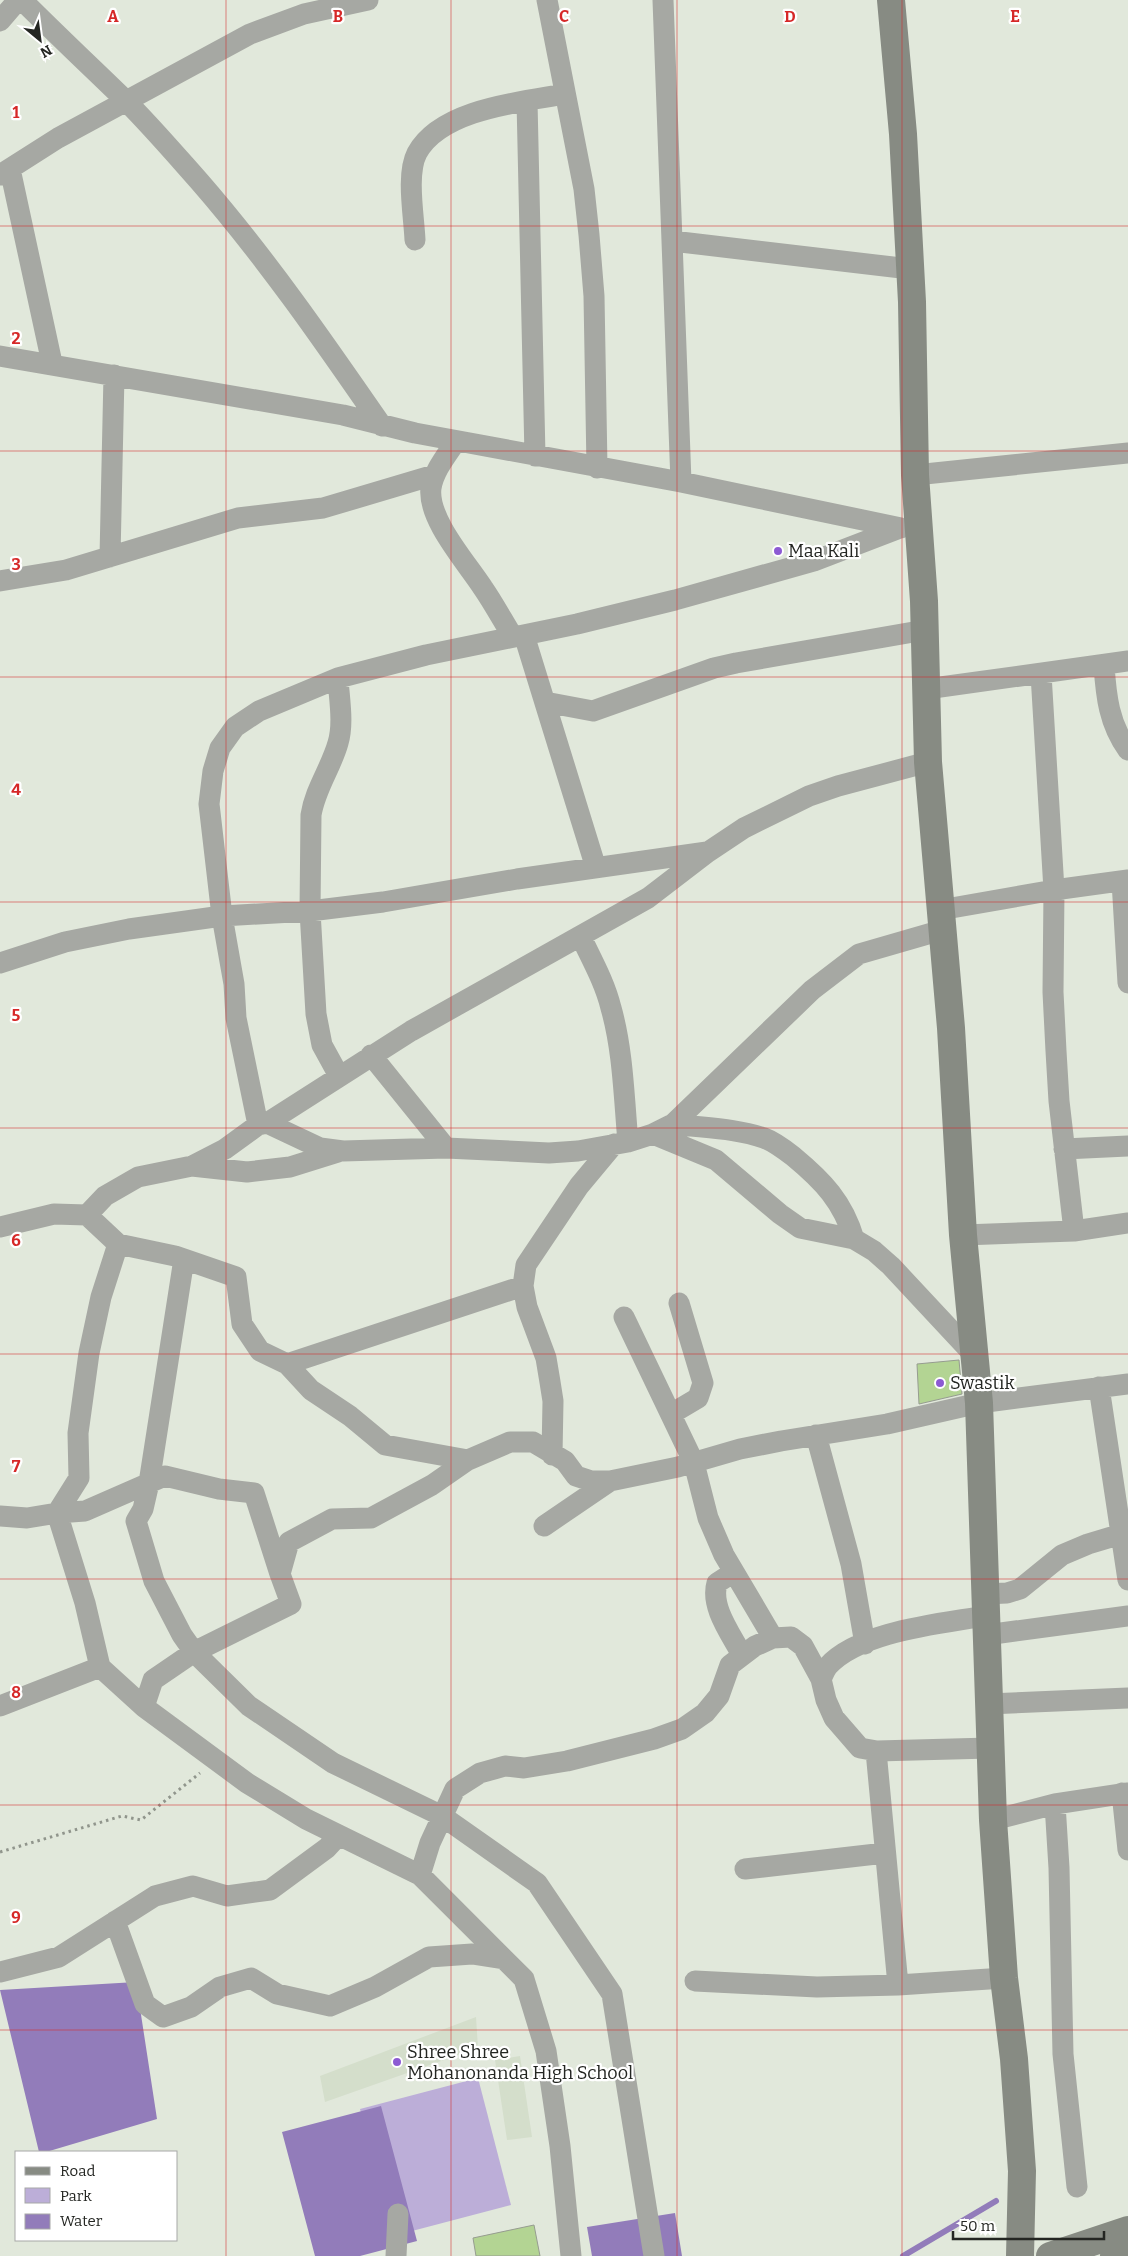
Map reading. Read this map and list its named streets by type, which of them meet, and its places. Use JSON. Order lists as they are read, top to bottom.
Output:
{
  "places": ["Maa Kali", "Swastik", "Shree Shree Mohanonanda High School"],
  "legend": ["Road", "Park", "Water"],
  "scale_bar": "50 m",
  "north": "bottom right",
  "grid": {
    "columns": [
      "A",
      "B",
      "C",
      "D",
      "E"
    ],
    "rows": [
      "1",
      "2",
      "3",
      "4",
      "5",
      "6",
      "7",
      "8",
      "9"
    ]
  }
}
